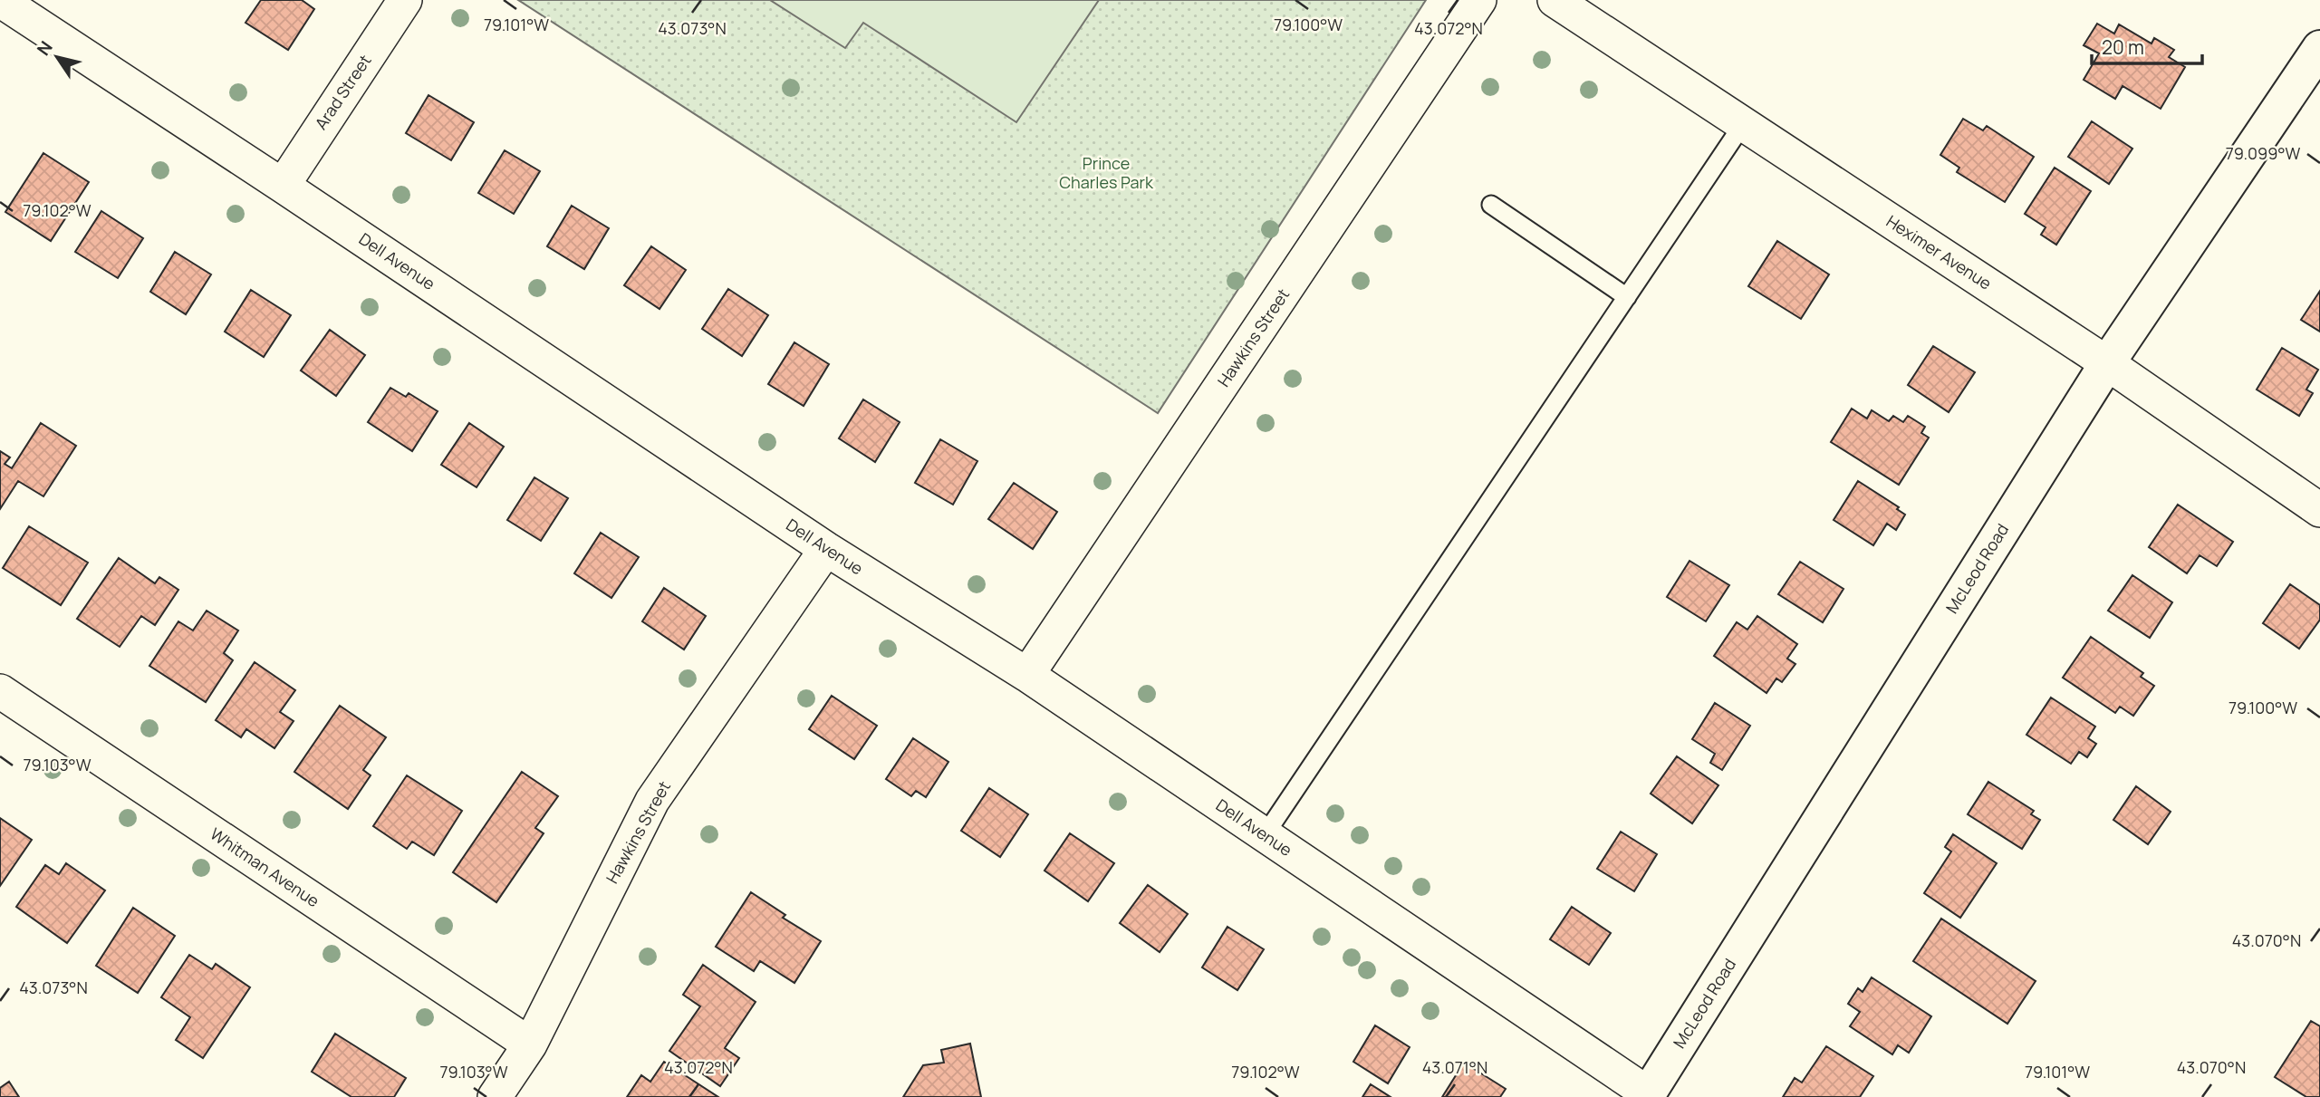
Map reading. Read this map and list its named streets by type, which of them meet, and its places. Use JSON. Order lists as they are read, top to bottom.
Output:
{
  "streets": {
    "main road": ["McLeod Road"],
    "street": [
      "Arad Street",
      "Heximer Avenue",
      "Dell Avenue",
      "Hawkins Street",
      "Whitman Avenue"
    ]
  },
  "crossings": [
    ["Arad Street", "Dell Avenue"],
    ["Heximer Avenue", "McLeod Road"],
    ["Dell Avenue", "Hawkins Street"],
    ["Dell Avenue", "McLeod Road"],
    ["Hawkins Street", "Whitman Avenue"]
  ],
  "parks": ["Prince Charles Park"],
  "scale_bar": "20 m",
  "north": "top left",
  "coordinates": [
    "79.100°W",
    "79.101°W",
    "43.073°N",
    "43.072°N",
    "79.099°W",
    "79.102°W",
    "79.103°W",
    "43.070°N",
    "43.071°N"
  ]
}
